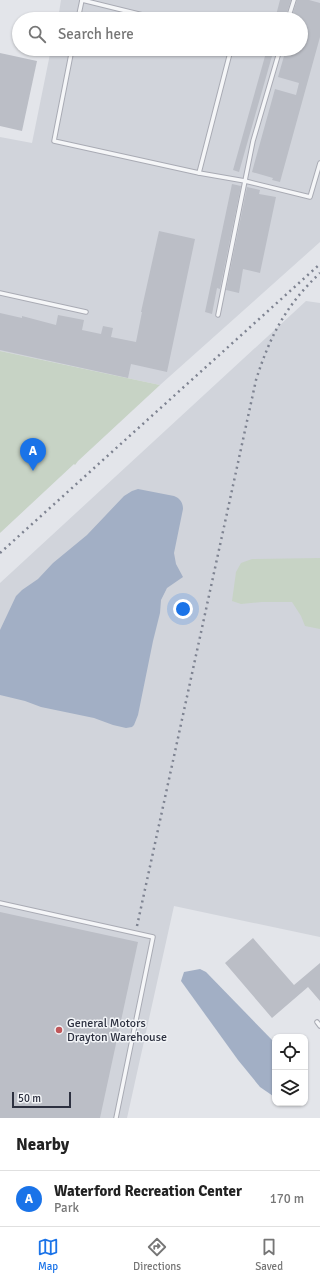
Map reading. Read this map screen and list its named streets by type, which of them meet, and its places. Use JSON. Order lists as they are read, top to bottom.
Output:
{
  "places": ["General Motors Drayton Warehouse"],
  "scale_bar": "50 m",
  "page": {
    "search": "Search here",
    "pins": "A",
    "scale": "50 m",
    "heading": "Nearby",
    "list": [
      {
        "mark": "A",
        "name": "Waterford Recreation Center",
        "note": "Park",
        "value": "170 m"
      }
    ],
    "nav": ["Map", "Directions", "Saved"]
  }
}
